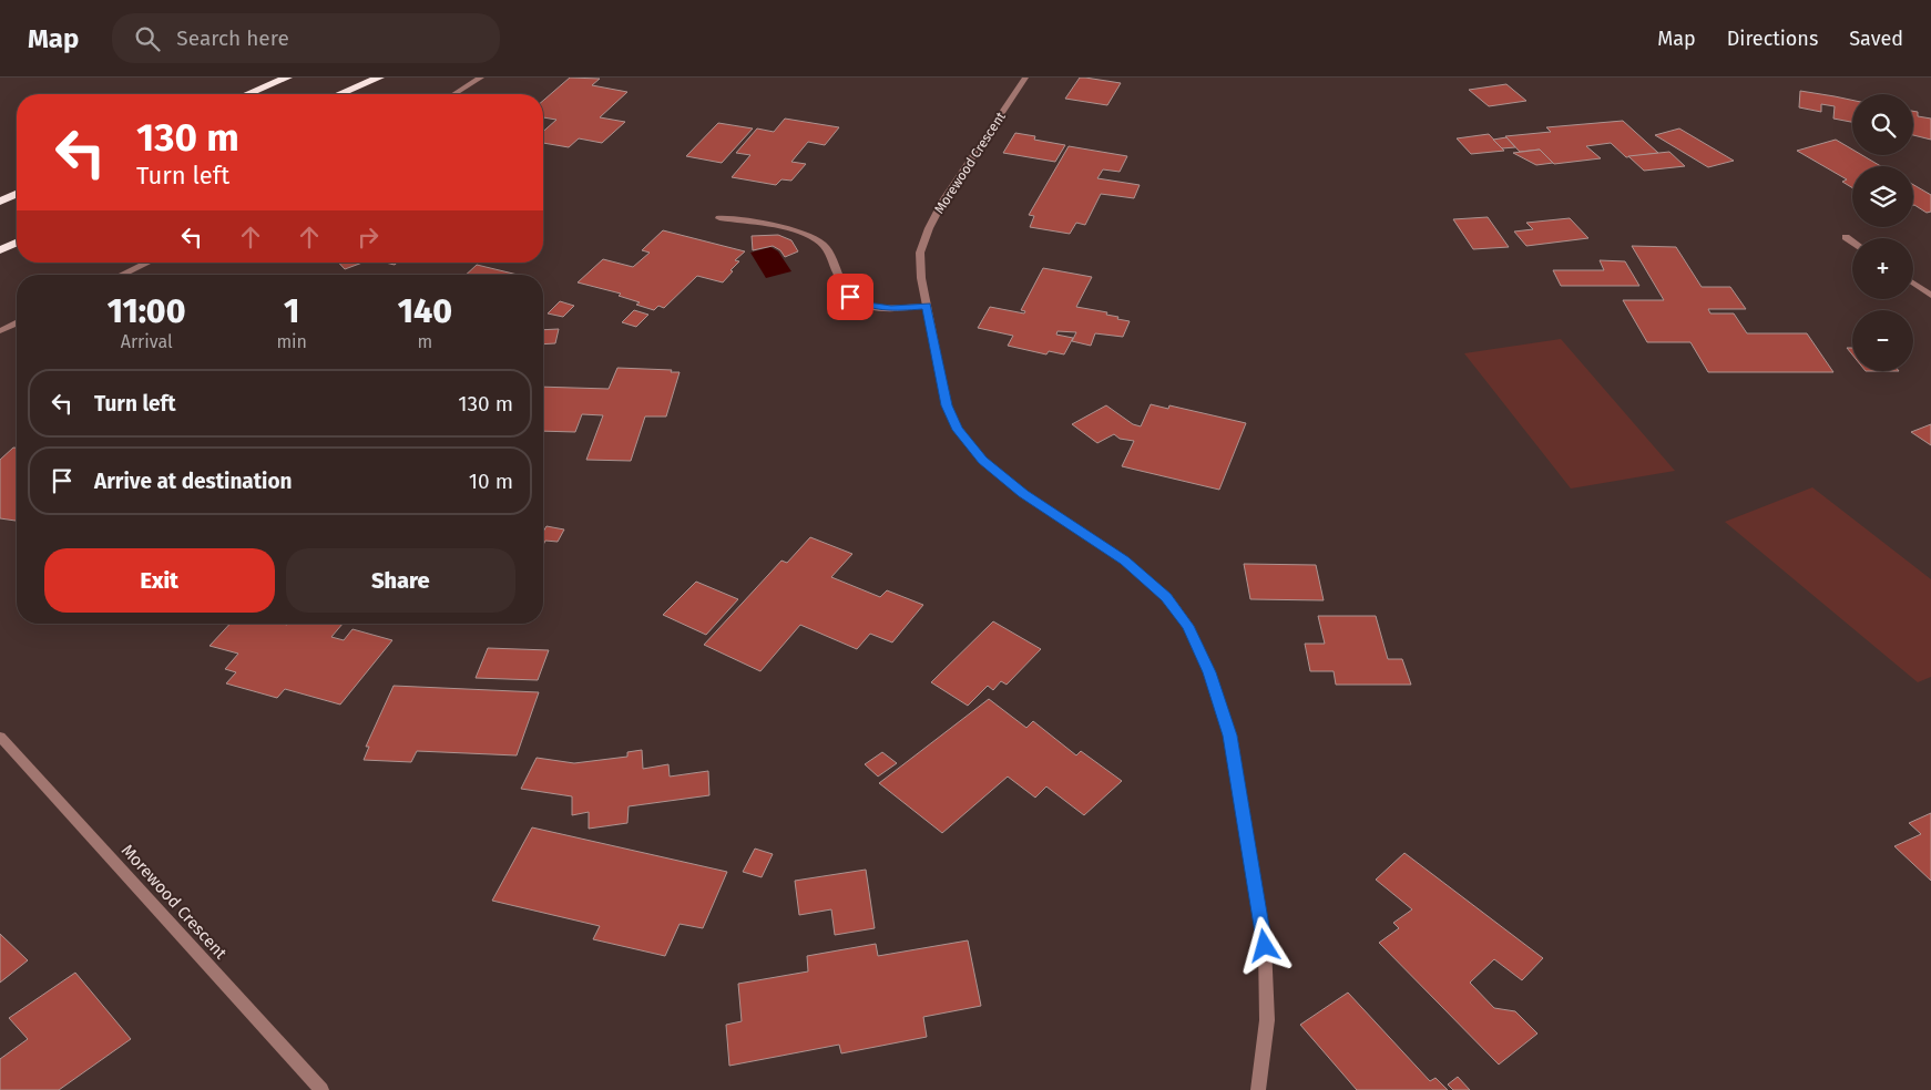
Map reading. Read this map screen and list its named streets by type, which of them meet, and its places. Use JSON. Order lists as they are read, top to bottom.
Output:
{
  "streets": {
    "street": ["Morewood Crescent"]
  },
  "page": {
    "header": "Map",
    "search": "Search here",
    "nav": ["Map", "Directions", "Saved"],
    "map_buttons": ["+", "−"],
    "turn": ["130 m", "Turn left"],
    "eta": [
      "11:00",
      "Arrival",
      "1",
      "min",
      "140",
      "m"
    ],
    "list": [
      {
        "name": "Turn left",
        "value": "130 m"
      },
      {
        "name": "Arrive at destination",
        "value": "10 m"
      }
    ],
    "buttons": ["Exit", "Share"]
  }
}
